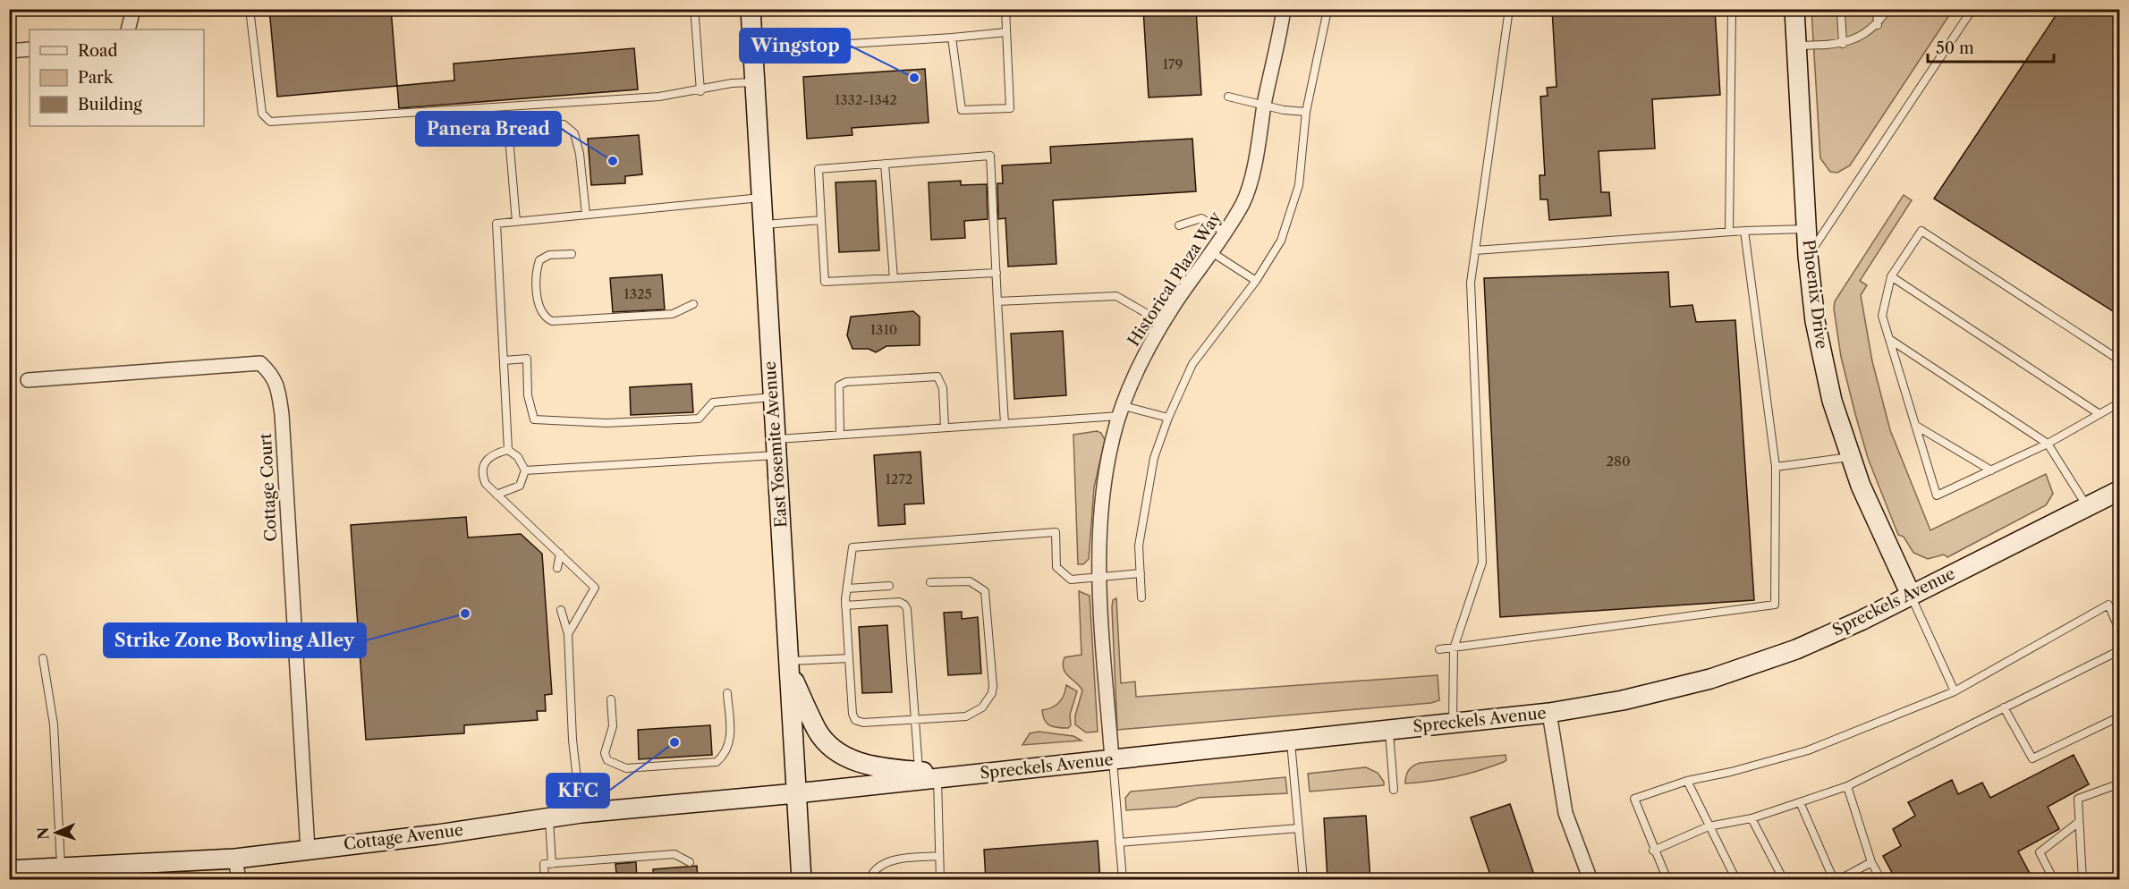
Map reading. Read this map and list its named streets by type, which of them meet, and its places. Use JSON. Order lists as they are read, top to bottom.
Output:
{
  "streets": {
    "street": [
      "Historical Plaza Way",
      "Phoenix Drive",
      "East Yosemite Avenue",
      "Cottage Court",
      "Spreckels Avenue",
      "Cottage Avenue"
    ]
  },
  "crossings": [
    ["Historical Plaza Way", "Spreckels Avenue"],
    ["Phoenix Drive", "Spreckels Avenue"],
    ["East Yosemite Avenue", "Spreckels Avenue"],
    ["East Yosemite Avenue", "Cottage Avenue"],
    ["Cottage Court", "Cottage Avenue"],
    ["Spreckels Avenue", "Cottage Avenue"]
  ],
  "places": [
    "Wingstop",
    "Panera Bread",
    "Strike Zone Bowling Alley",
    "KFC"
  ],
  "house_numbers": [
    "179",
    "1332-1342",
    "1325",
    "1310",
    "280",
    "1272"
  ],
  "legend": ["Road", "Park", "Building"],
  "scale_bar": "50 m",
  "north": "left"
}
